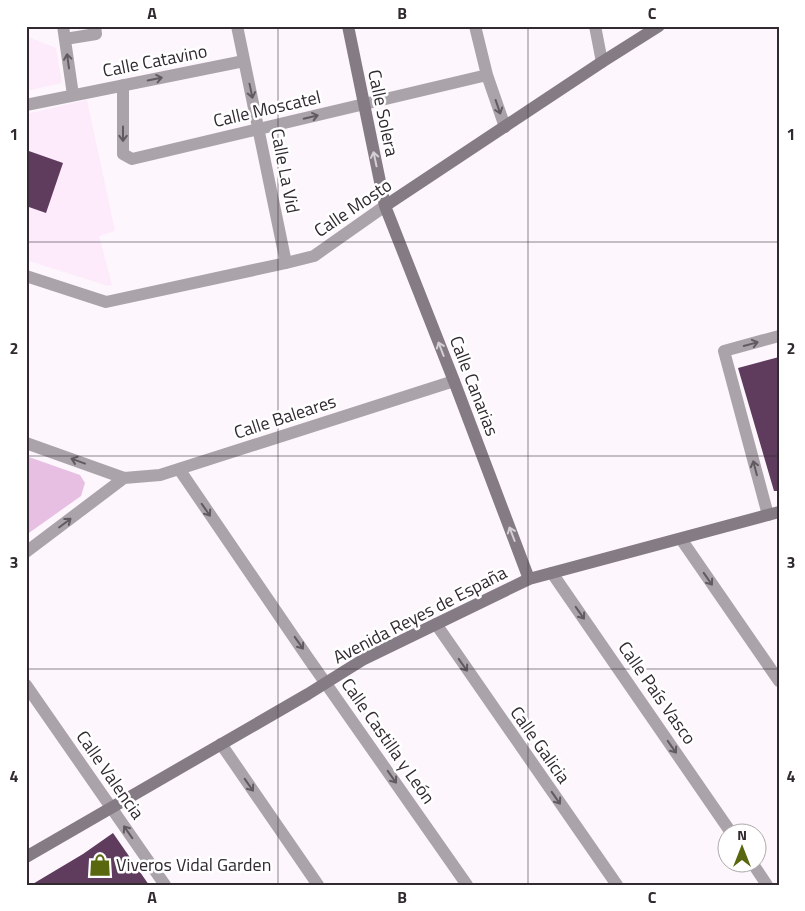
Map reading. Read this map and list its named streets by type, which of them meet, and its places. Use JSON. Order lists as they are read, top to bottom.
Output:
{
  "streets": {
    "street": [
      "Calle Catavino",
      "Calle Moscatel",
      "Calle Solera",
      "Calle La Vid",
      "Calle Mosto",
      "Calle Canarias",
      "Calle Baleares",
      "Avenida Reyes de España",
      "Calle País Vasco",
      "Calle Castilla y León",
      "Calle Galicia",
      "Calle Valencia"
    ]
  },
  "crossings": [
    ["Calle Catavino", "Calle Moscatel"],
    ["Calle Catavino", "Calle La Vid"],
    ["Calle Moscatel", "Calle Solera"],
    ["Calle Moscatel", "Calle La Vid"],
    ["Calle Solera", "Calle Mosto"],
    ["Calle Solera", "Calle Canarias"],
    ["Calle La Vid", "Calle Mosto"],
    ["Calle Mosto", "Calle Canarias"],
    ["Calle Canarias", "Calle Baleares"],
    ["Calle Canarias", "Avenida Reyes de España"],
    ["Calle Baleares", "Calle Castilla y León"],
    ["Avenida Reyes de España", "Calle País Vasco"],
    ["Avenida Reyes de España", "Calle Castilla y León"],
    ["Avenida Reyes de España", "Calle Galicia"],
    ["Avenida Reyes de España", "Calle Valencia"]
  ],
  "one_way": [
    "Calle Catavino",
    "Calle Solera",
    "Calle Canarias",
    "Calle País Vasco",
    "Calle Castilla y León",
    "Calle Galicia",
    "Calle Valencia"
  ],
  "places": {
    "shop": ["Viveros Vidal Garden"]
  },
  "north": "top",
  "grid": {
    "columns": ["A", "B", "C"],
    "rows": [
      "1",
      "2",
      "3",
      "4"
    ]
  }
}
